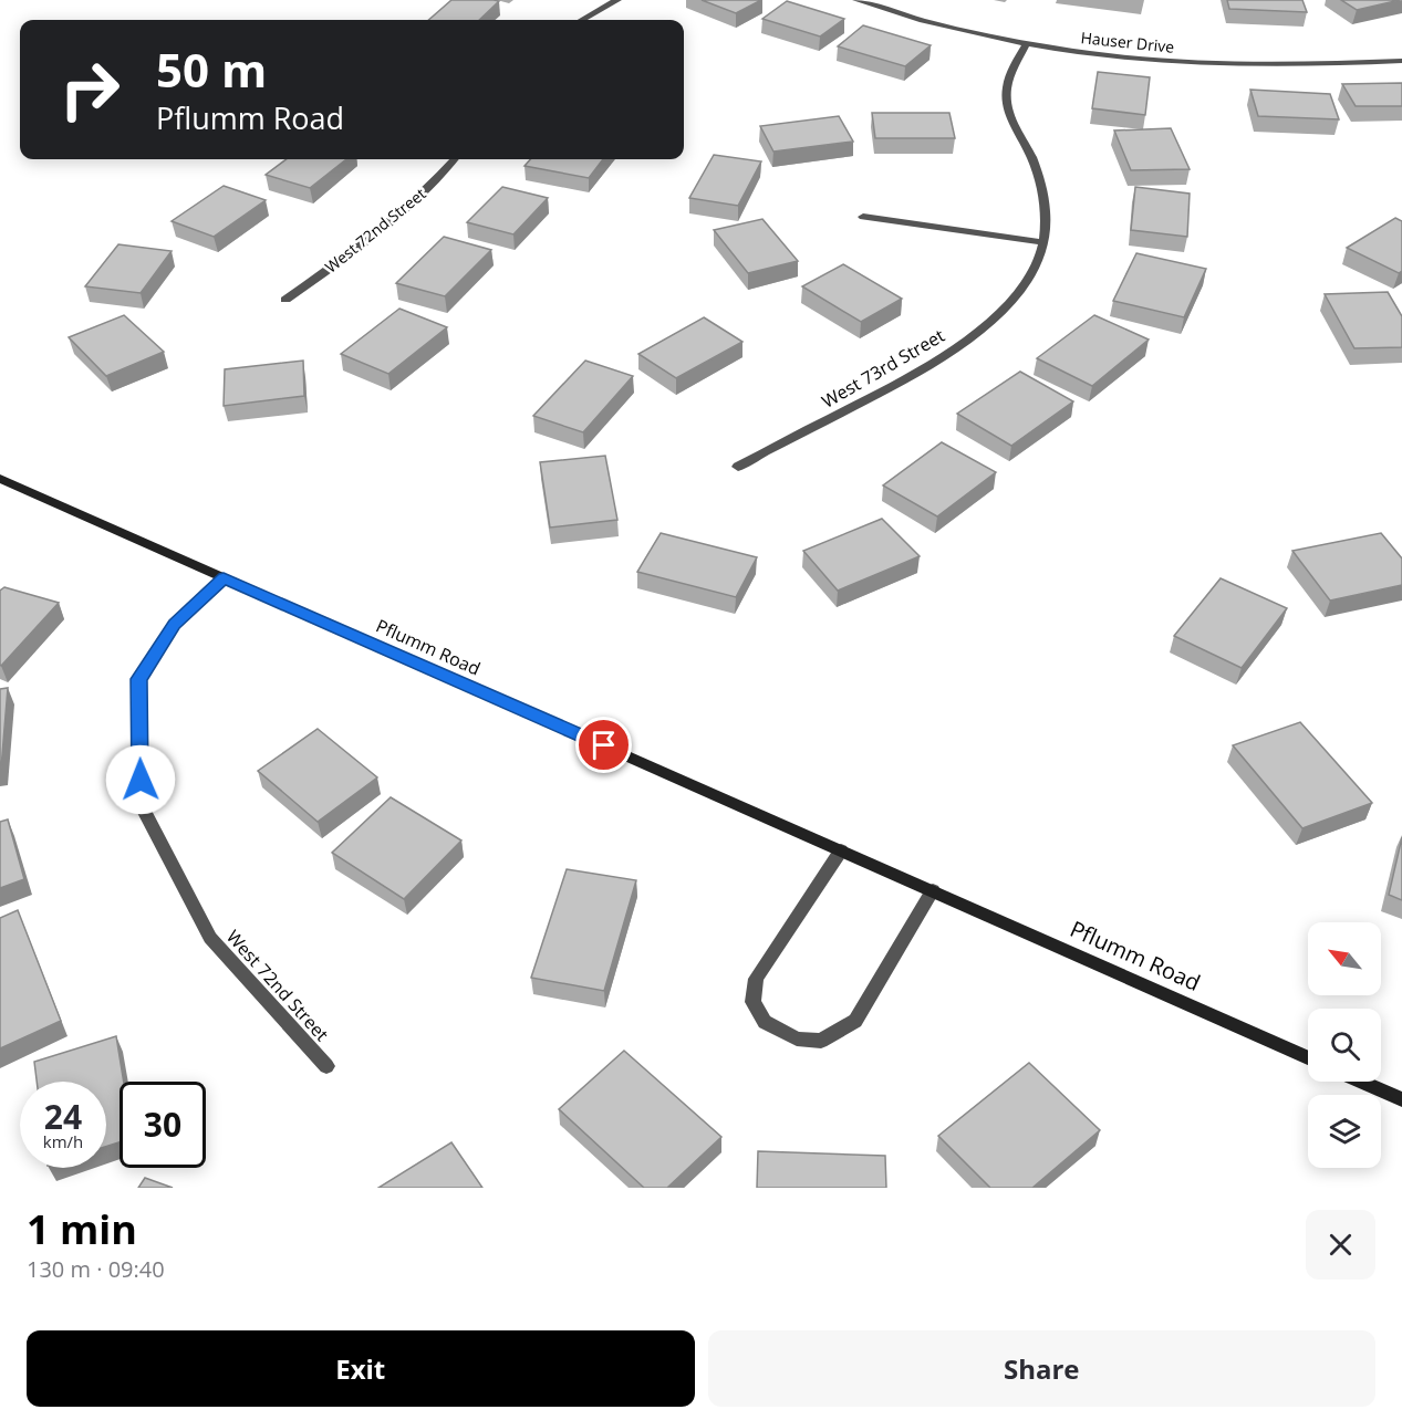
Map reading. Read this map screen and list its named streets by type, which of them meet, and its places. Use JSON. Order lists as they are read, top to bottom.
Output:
{
  "streets": {
    "main road": ["Pflumm Road"],
    "street": ["Hauser Drive", "West 72nd Street", "West 73rd Street"]
  },
  "crossings": [
    ["Hauser Drive", "West 73rd Street"],
    ["West 72nd Street", "Pflumm Road"]
  ],
  "north": "top left",
  "page": {
    "turn": ["50 m", "Pflumm Road"],
    "speed": "24 km/h",
    "limit": "30",
    "heading": ["1 min", "130 m · 09:40"],
    "buttons": ["Exit", "Share"]
  }
}
